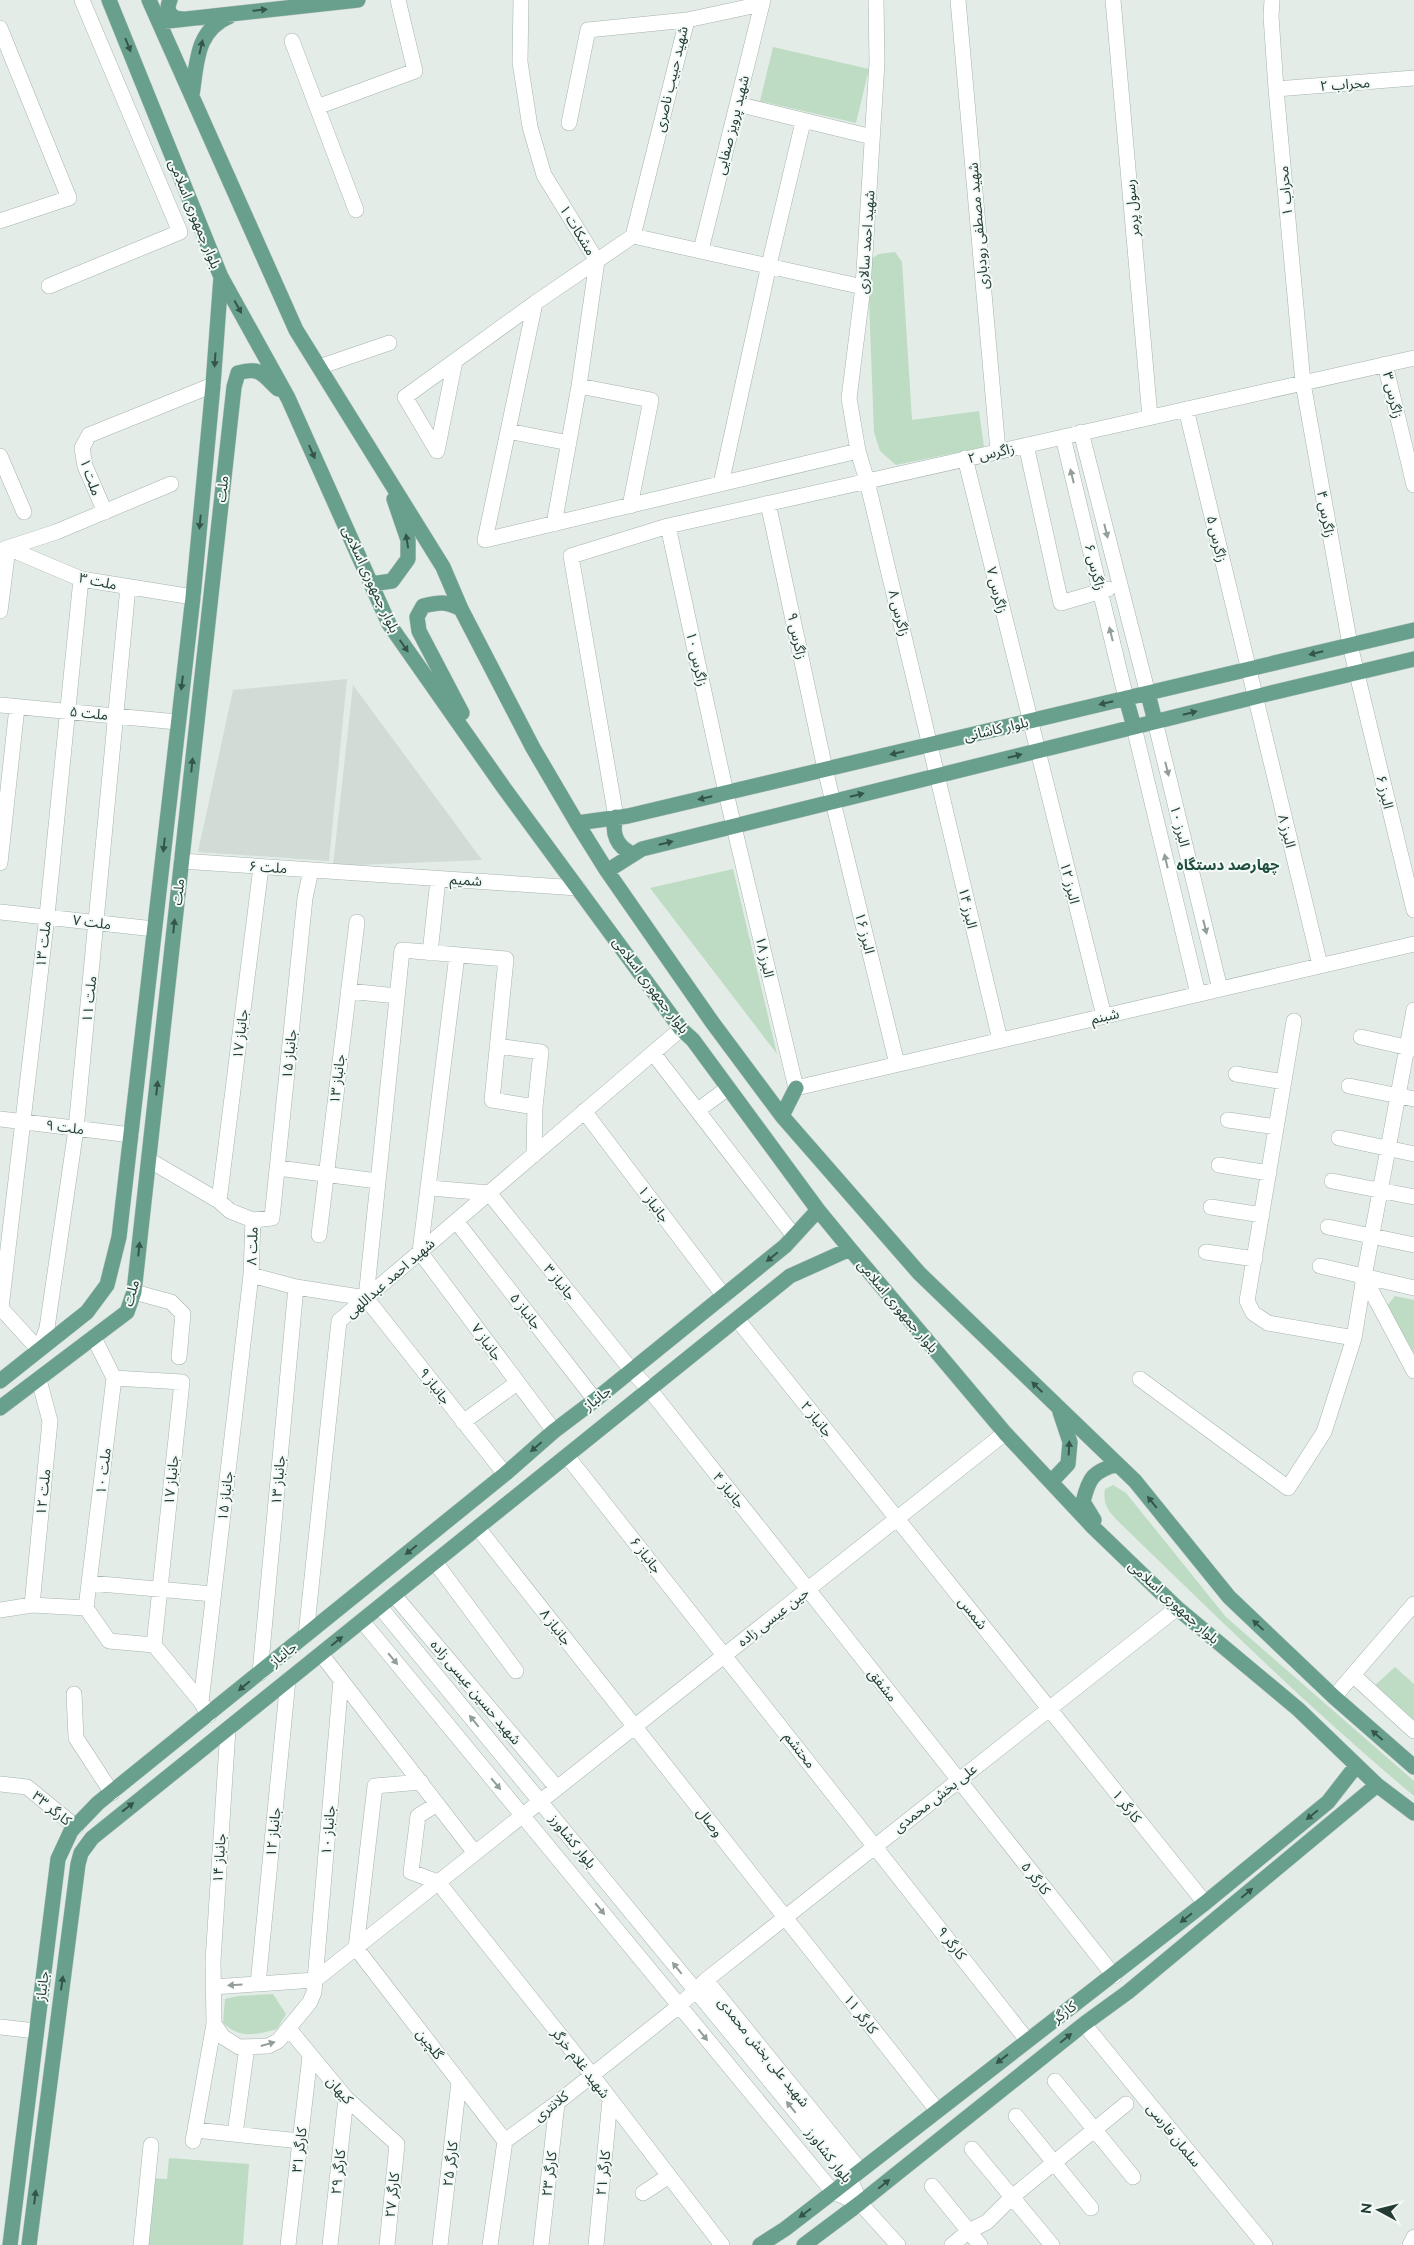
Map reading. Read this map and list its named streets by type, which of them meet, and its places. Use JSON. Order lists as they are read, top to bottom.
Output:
{
  "streets": {
    "main road": [
      "بلوار جمهوری اسلامی",
      "ملت",
      "بلوار کاشانی",
      "جانباز",
      "کارگر"
    ],
    "street": [
      "شهید حبیب ناصری",
      "محراب ۲",
      "شهید پرویز صفایی",
      "محراب ۱",
      "رسول پرمر",
      "شهید مصطفی رودباری",
      "مشکات ۱",
      "شهید احمد سالاری",
      "زاگرس ۳",
      "زاگرس ۲",
      "ملت ۱",
      "زاگرس ۴",
      "زاگرس ۵",
      "زاگرس ۶",
      "ملت ۳",
      "زاگرس ۷",
      "زاگرس ۸",
      "زاگرس ۹",
      "زاگرس ۱۰",
      "ملت ۵",
      "البرز ۶",
      "البرز ۱۰",
      "البرز ۸",
      "ملت ۶",
      "شمیم",
      "البرز ۱۲",
      "البرز ۱۴",
      "ملت ۷",
      "البرز ۱۶",
      "ملت ۱۳",
      "البرز ۱۸",
      "ملت ۱۱",
      "شبنم",
      "جانباز ۱۷",
      "جانباز ۱۵",
      "جانباز ۱۳",
      "ملت ۹",
      "جانباز ۱",
      "ملت ۸",
      "شهید احمد عبداللهی",
      "جانباز ۳",
      "جانباز ۵",
      "جانباز ۷",
      "جانباز ۹",
      "جانباز ۲",
      "ملت ۱۰",
      "جانباز ۴",
      "ملت ۱۲",
      "جانباز ۶",
      "شمس",
      "حین عیسی زاده",
      "جانباز ۸",
      "مشفق",
      "شهید حسین عیسی زاده",
      "محتشم",
      "علی بخش محمدی",
      "کارگر ۱",
      "کارگر ۳۳",
      "وصال",
      "جانباز ۱۰",
      "جانباز ۱۲",
      "بلوار کشاورز",
      "جانباز ۱۴",
      "کارگر ۵",
      "کارگر ۹",
      "کارگر ۱۱",
      "گلچین",
      "شهید علی بخش محمدی",
      "شهید غلام خرگر",
      "کیهان",
      "کلانتری",
      "سلمان فارسی",
      "کارگر ۳۱",
      "کارگر ۲۵",
      "کارگر ۲۹",
      "کارگر ۲۱",
      "کارگر ۲۳",
      "کارگر ۲۷"
    ]
  },
  "crossings": [
    ["محراب ۲", "محراب ۱"],
    ["محراب ۱", "زاگرس ۲"],
    ["محراب ۱", "زاگرس ۴"],
    ["رسول پرمر", "زاگرس ۲"],
    ["بلوار جمهوری اسلامی", "ملت"],
    ["بلوار جمهوری اسلامی", "بلوار کاشانی"],
    ["بلوار جمهوری اسلامی", "شمیم"],
    ["بلوار جمهوری اسلامی", "شهید احمد عبداللهی"],
    ["بلوار جمهوری اسلامی", "جانباز"],
    ["بلوار جمهوری اسلامی", "حین عیسی زاده"],
    ["بلوار جمهوری اسلامی", "علی بخش محمدی"],
    ["بلوار جمهوری اسلامی", "کارگر"],
    ["شهید مصطفی رودباری", "زاگرس ۲"],
    ["شهید احمد سالاری", "زاگرس ۲"],
    ["شهید احمد سالاری", "زاگرس ۸"],
    ["زاگرس ۳", "زاگرس ۲"],
    ["زاگرس ۲", "زاگرس ۴"],
    ["زاگرس ۲", "زاگرس ۵"],
    ["زاگرس ۲", "زاگرس ۶"],
    ["زاگرس ۲", "زاگرس ۷"],
    ["زاگرس ۲", "زاگرس ۸"],
    ["زاگرس ۲", "زاگرس ۹"],
    ["زاگرس ۲", "زاگرس ۱۰"],
    ["زاگرس ۲", "بلوار کاشانی"],
    ["ملت ۱", "ملت"],
    ["ملت ۱", "ملت ۳"],
    ["ملت", "ملت ۳"],
    ["ملت", "ملت ۵"],
    ["ملت", "ملت ۶"],
    ["ملت", "ملت ۷"],
    ["ملت", "ملت ۱۱"],
    ["ملت", "ملت ۹"],
    ["ملت", "ملت ۸"],
    ["ملت", "ملت ۱۲"],
    ["زاگرس ۴", "بلوار کاشانی"],
    ["زاگرس ۴", "البرز ۶"],
    ["زاگرس ۵", "بلوار کاشانی"],
    ["زاگرس ۵", "البرز ۸"],
    ["زاگرس ۶", "بلوار کاشانی"],
    ["ملت ۳", "ملت ۱۳"],
    ["ملت ۳", "ملت ۱۱"],
    ["زاگرس ۷", "بلوار کاشانی"],
    ["زاگرس ۷", "البرز ۱۲"],
    ["زاگرس ۸", "بلوار کاشانی"],
    ["زاگرس ۸", "البرز ۱۴"],
    ["زاگرس ۹", "بلوار کاشانی"],
    ["زاگرس ۹", "البرز ۱۶"],
    ["زاگرس ۱۰", "بلوار کاشانی"],
    ["زاگرس ۱۰", "البرز ۱۸"],
    ["ملت ۵", "ملت ۱۳"],
    ["ملت ۵", "ملت ۱۱"],
    ["البرز ۱۰", "شبنم"],
    ["البرز ۸", "شبنم"],
    ["ملت ۶", "شمیم"],
    ["ملت ۶", "جانباز ۱۷"],
    ["ملت ۶", "جانباز ۱۵"],
    ["البرز ۱۲", "شبنم"],
    ["البرز ۱۴", "شبنم"],
    ["ملت ۷", "ملت ۱۳"],
    ["ملت ۷", "ملت ۱۱"],
    ["البرز ۱۶", "شبنم"],
    ["ملت ۱۳", "ملت ۹"],
    ["البرز ۱۸", "شبنم"],
    ["ملت ۱۱", "ملت ۹"],
    ["جانباز ۱۷", "ملت ۸"],
    ["جانباز ۱۷", "ملت ۱۰"],
    ["جانباز ۱۵", "ملت ۸"],
    ["جانباز ۱۳", "ملت ۸"],
    ["جانباز ۱۳", "جانباز"],
    ["جانباز ۱", "شهید احمد عبداللهی"],
    ["جانباز ۱", "جانباز"],
    ["ملت ۸", "شهید احمد عبداللهی"],
    ["ملت ۸", "جانباز ۹"],
    ["شهید احمد عبداللهی", "جانباز ۳"],
    ["شهید احمد عبداللهی", "جانباز ۵"],
    ["شهید احمد عبداللهی", "جانباز ۷"],
    ["شهید احمد عبداللهی", "جانباز ۹"],
    ["شهید احمد عبداللهی", "جانباز"],
    ["جانباز ۳", "جانباز"],
    ["جانباز ۳", "جانباز ۴"],
    ["جانباز ۵", "جانباز"],
    ["جانباز ۷", "جانباز"],
    ["جانباز ۹", "جانباز"],
    ["جانباز", "جانباز ۲"],
    ["جانباز", "جانباز ۴"],
    ["جانباز", "جانباز ۶"],
    ["جانباز", "جانباز ۸"],
    ["جانباز", "شهید حسین عیسی زاده"],
    ["جانباز", "کارگر ۳۳"],
    ["جانباز", "جانباز ۱۲"],
    ["جانباز", "بلوار کشاورز"],
    ["جانباز", "جانباز ۱۴"],
    ["جانباز ۲", "شمس"],
    ["جانباز ۲", "حین عیسی زاده"],
    ["جانباز ۴", "حین عیسی زاده"],
    ["جانباز ۴", "مشفق"],
    ["جانباز ۶", "حین عیسی زاده"],
    ["جانباز ۶", "محتشم"],
    ["شمس", "حین عیسی زاده"],
    ["شمس", "علی بخش محمدی"],
    ["شمس", "کارگر ۱"],
    ["حین عیسی زاده", "جانباز ۸"],
    ["حین عیسی زاده", "مشفق"],
    ["حین عیسی زاده", "شهید حسین عیسی زاده"],
    ["حین عیسی زاده", "محتشم"],
    ["حین عیسی زاده", "وصال"],
    ["حین عیسی زاده", "جانباز ۱۰"],
    ["حین عیسی زاده", "بلوار کشاورز"],
    ["حین عیسی زاده", "گلچین"],
    ["حین عیسی زاده", "شهید غلام خرگر"],
    ["جانباز ۸", "وصال"],
    ["مشفق", "علی بخش محمدی"],
    ["مشفق", "کارگر ۵"],
    ["محتشم", "علی بخش محمدی"],
    ["محتشم", "کارگر ۹"],
    ["علی بخش محمدی", "کارگر ۱"],
    ["علی بخش محمدی", "وصال"],
    ["علی بخش محمدی", "بلوار کشاورز"],
    ["علی بخش محمدی", "کارگر ۵"],
    ["علی بخش محمدی", "کارگر ۹"],
    ["علی بخش محمدی", "کارگر ۱۱"],
    ["علی بخش محمدی", "شهید علی بخش محمدی"],
    ["علی بخش محمدی", "کلانتری"],
    ["کارگر ۱", "کارگر"],
    ["وصال", "کارگر ۱۱"],
    ["جانباز ۱۰", "کیهان"],
    ["بلوار کشاورز", "کارگر"],
    ["بلوار کشاورز", "شهید علی بخش محمدی"],
    ["بلوار کشاورز", "کلانتری"],
    ["کارگر ۵", "کارگر"],
    ["کارگر ۹", "کارگر"],
    ["کارگر", "کارگر ۱۱"],
    ["کارگر", "شهید علی بخش محمدی"],
    ["کارگر", "سلمان فارسی"],
    ["گلچین", "کلانتری"],
    ["گلچین", "کارگر ۲۵"],
    ["شهید غلام خرگر", "کلانتری"],
    ["شهید غلام خرگر", "کارگر ۲۱"],
    ["کیهان", "کارگر ۳۱"],
    ["کیهان", "کارگر ۲۹"],
    ["کیهان", "کارگر ۲۷"],
    ["کلانتری", "کارگر ۲۳"]
  ],
  "districts": ["چهارصد دستگاه"],
  "north": "left"
}
